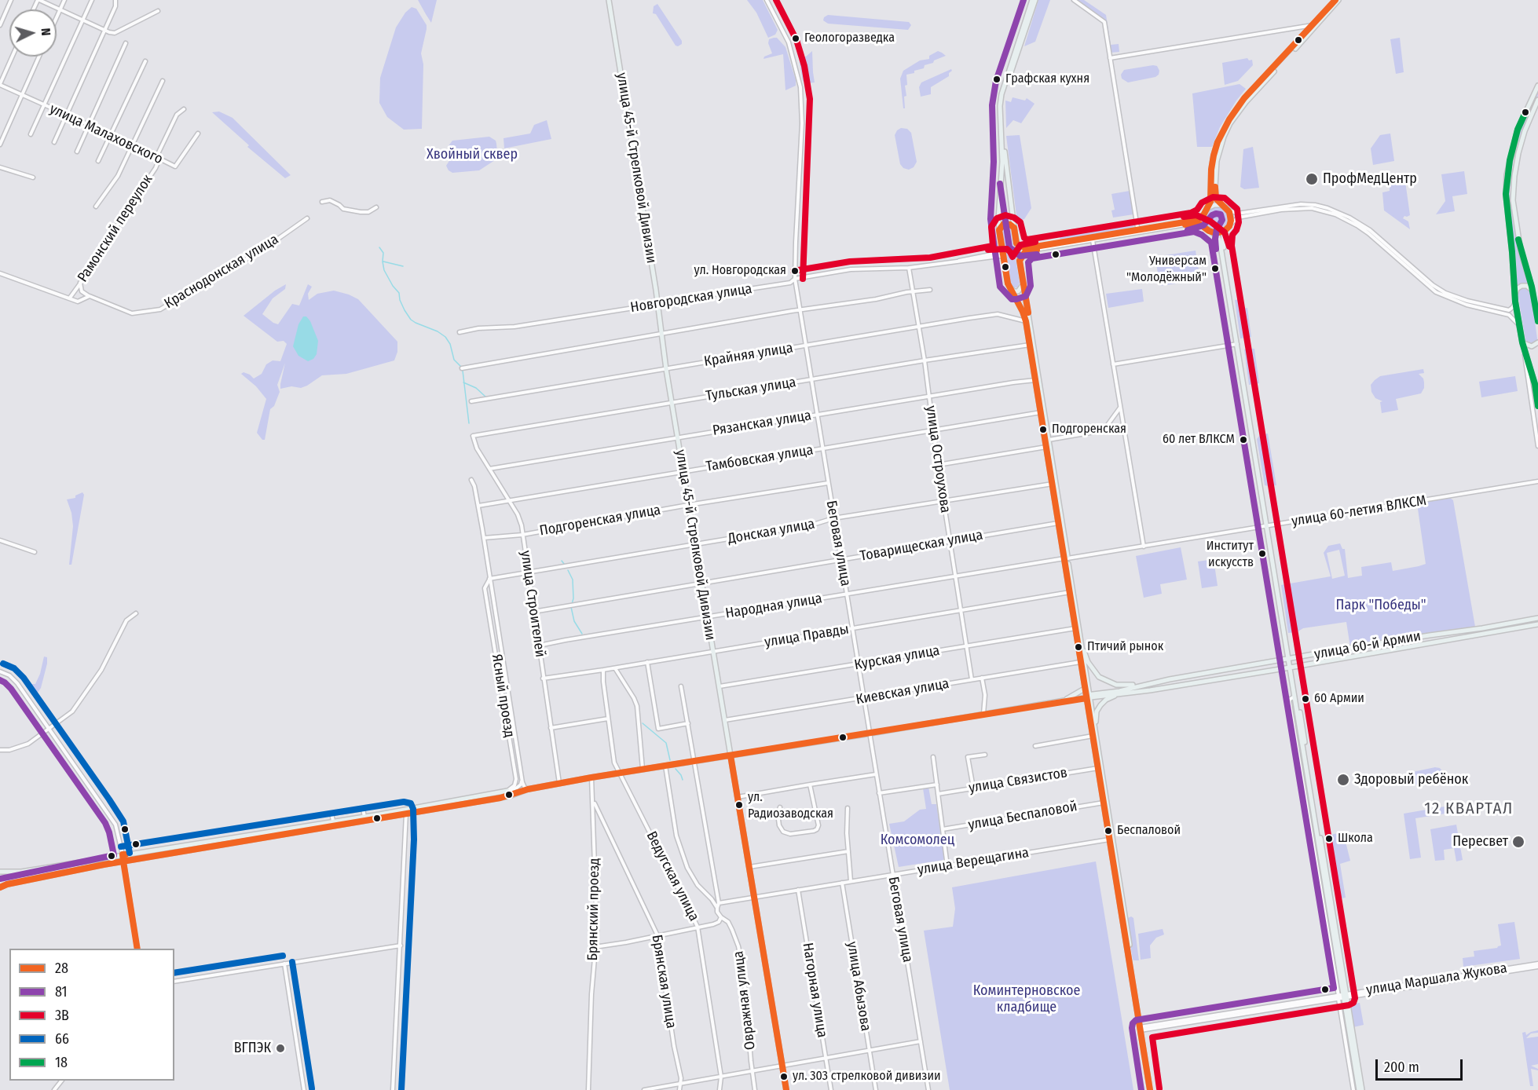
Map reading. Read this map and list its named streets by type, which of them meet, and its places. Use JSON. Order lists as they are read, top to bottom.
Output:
{
  "streets": {
    "main road": ["улица 45-й Стрелковой Дивизии", "улица 60-й Армии"],
    "street": [
      "улица Малаховского",
      "Рамонский переулок",
      "Краснодонская улица",
      "Новгородская улица",
      "Крайняя улица",
      "Тульская улица",
      "Рязанская улица",
      "Тамбовская улица",
      "улица Остроухова",
      "улица 60-летия ВЛКСМ",
      "Подгоренская улица",
      "Донская улица",
      "Беговая улица",
      "Товарищеская улица",
      "улица Строителей",
      "Народная улица",
      "улица Правды",
      "Курская улица",
      "Киевская улица",
      "Ясный проезд",
      "улица Связистов",
      "улица Беспаловой",
      "улица Верещагина",
      "Ведугская улица",
      "Брянский проезд",
      "улица Маршала Жукова",
      "Брянская улица",
      "улица Абызова",
      "Нагорная улица",
      "Овражная улица"
    ]
  },
  "crossings": [
    ["улица Малаховского", "Рамонский переулок"],
    ["улица 45-й Стрелковой Дивизии", "Новгородская улица"],
    ["улица 45-й Стрелковой Дивизии", "Крайняя улица"],
    ["улица 45-й Стрелковой Дивизии", "Тульская улица"],
    ["улица 45-й Стрелковой Дивизии", "Рязанская улица"],
    ["улица 45-й Стрелковой Дивизии", "Тамбовская улица"],
    ["улица 45-й Стрелковой Дивизии", "Подгоренская улица"],
    ["улица 45-й Стрелковой Дивизии", "Донская улица"],
    ["улица 45-й Стрелковой Дивизии", "Товарищеская улица"],
    ["улица 45-й Стрелковой Дивизии", "Народная улица"],
    ["улица 45-й Стрелковой Дивизии", "улица Правды"],
    ["улица 45-й Стрелковой Дивизии", "Курская улица"],
    ["улица 45-й Стрелковой Дивизии", "Киевская улица"],
    ["улица 45-й Стрелковой Дивизии", "улица Верещагина"],
    ["Рамонский переулок", "Краснодонская улица"],
    ["Новгородская улица", "улица Остроухова"],
    ["Новгородская улица", "Беговая улица"],
    ["Крайняя улица", "улица Остроухова"],
    ["Крайняя улица", "Беговая улица"],
    ["Тульская улица", "улица Остроухова"],
    ["Тульская улица", "Беговая улица"],
    ["Тульская улица", "улица Строителей"],
    ["Рязанская улица", "улица Остроухова"],
    ["Рязанская улица", "Беговая улица"],
    ["Рязанская улица", "улица Строителей"],
    ["Тамбовская улица", "улица Остроухова"],
    ["Тамбовская улица", "Беговая улица"],
    ["Тамбовская улица", "улица Строителей"],
    ["Тамбовская улица", "Ясный проезд"],
    ["улица Остроухова", "Донская улица"],
    ["улица Остроухова", "Товарищеская улица"],
    ["улица Остроухова", "Народная улица"],
    ["улица Остроухова", "улица Правды"],
    ["улица Остроухова", "Курская улица"],
    ["улица Остроухова", "Киевская улица"],
    ["улица 60-летия ВЛКСМ", "Народная улица"],
    ["Подгоренская улица", "Беговая улица"],
    ["Подгоренская улица", "улица Строителей"],
    ["Подгоренская улица", "Ясный проезд"],
    ["Донская улица", "Беговая улица"],
    ["Донская улица", "улица Строителей"],
    ["Донская улица", "Ясный проезд"],
    ["Беговая улица", "Товарищеская улица"],
    ["Беговая улица", "Народная улица"],
    ["Беговая улица", "улица Правды"],
    ["Беговая улица", "Курская улица"],
    ["Беговая улица", "Киевская улица"],
    ["Беговая улица", "улица Верещагина"],
    ["Товарищеская улица", "улица Строителей"],
    ["улица Строителей", "Народная улица"],
    ["улица Строителей", "улица Правды"],
    ["улица Правды", "Ведугская улица"],
    ["улица Верещагина", "улица Абызова"],
    ["улица Верещагина", "Нагорная улица"],
    ["Брянский проезд", "Брянская улица"]
  ],
  "districts": ["12 КВАРТАЛ"],
  "parks": [
    "Хвойный сквер",
    "Парк \"Победы\"",
    "Комсомолец",
    "Коминтерновское кладбище"
  ],
  "places": [
    "Геологоразведка",
    "Графская кухня",
    "ПрофМедЦентр",
    "Универсам \"Молодёжный\"",
    "ул. Новгородская",
    "Подгоренская",
    "60 лет ВЛКСМ",
    "Институт искусств",
    "Птичий рынок",
    "60 Армии",
    "Здоровый ребёнок",
    "ул. Радиозаводская",
    "Беспаловой",
    "Школа",
    "Пересвет",
    "ВГПЭК",
    "ул. 303 стрелковой дивизии"
  ],
  "lines": [
    "transit line 28",
    "transit line 81",
    "transit line 3В",
    "transit line 18",
    "transit line 66"
  ],
  "legend": [
    "28",
    "81",
    "3В",
    "66",
    "18"
  ],
  "scale_bar": "200 m",
  "north": "right"
}
